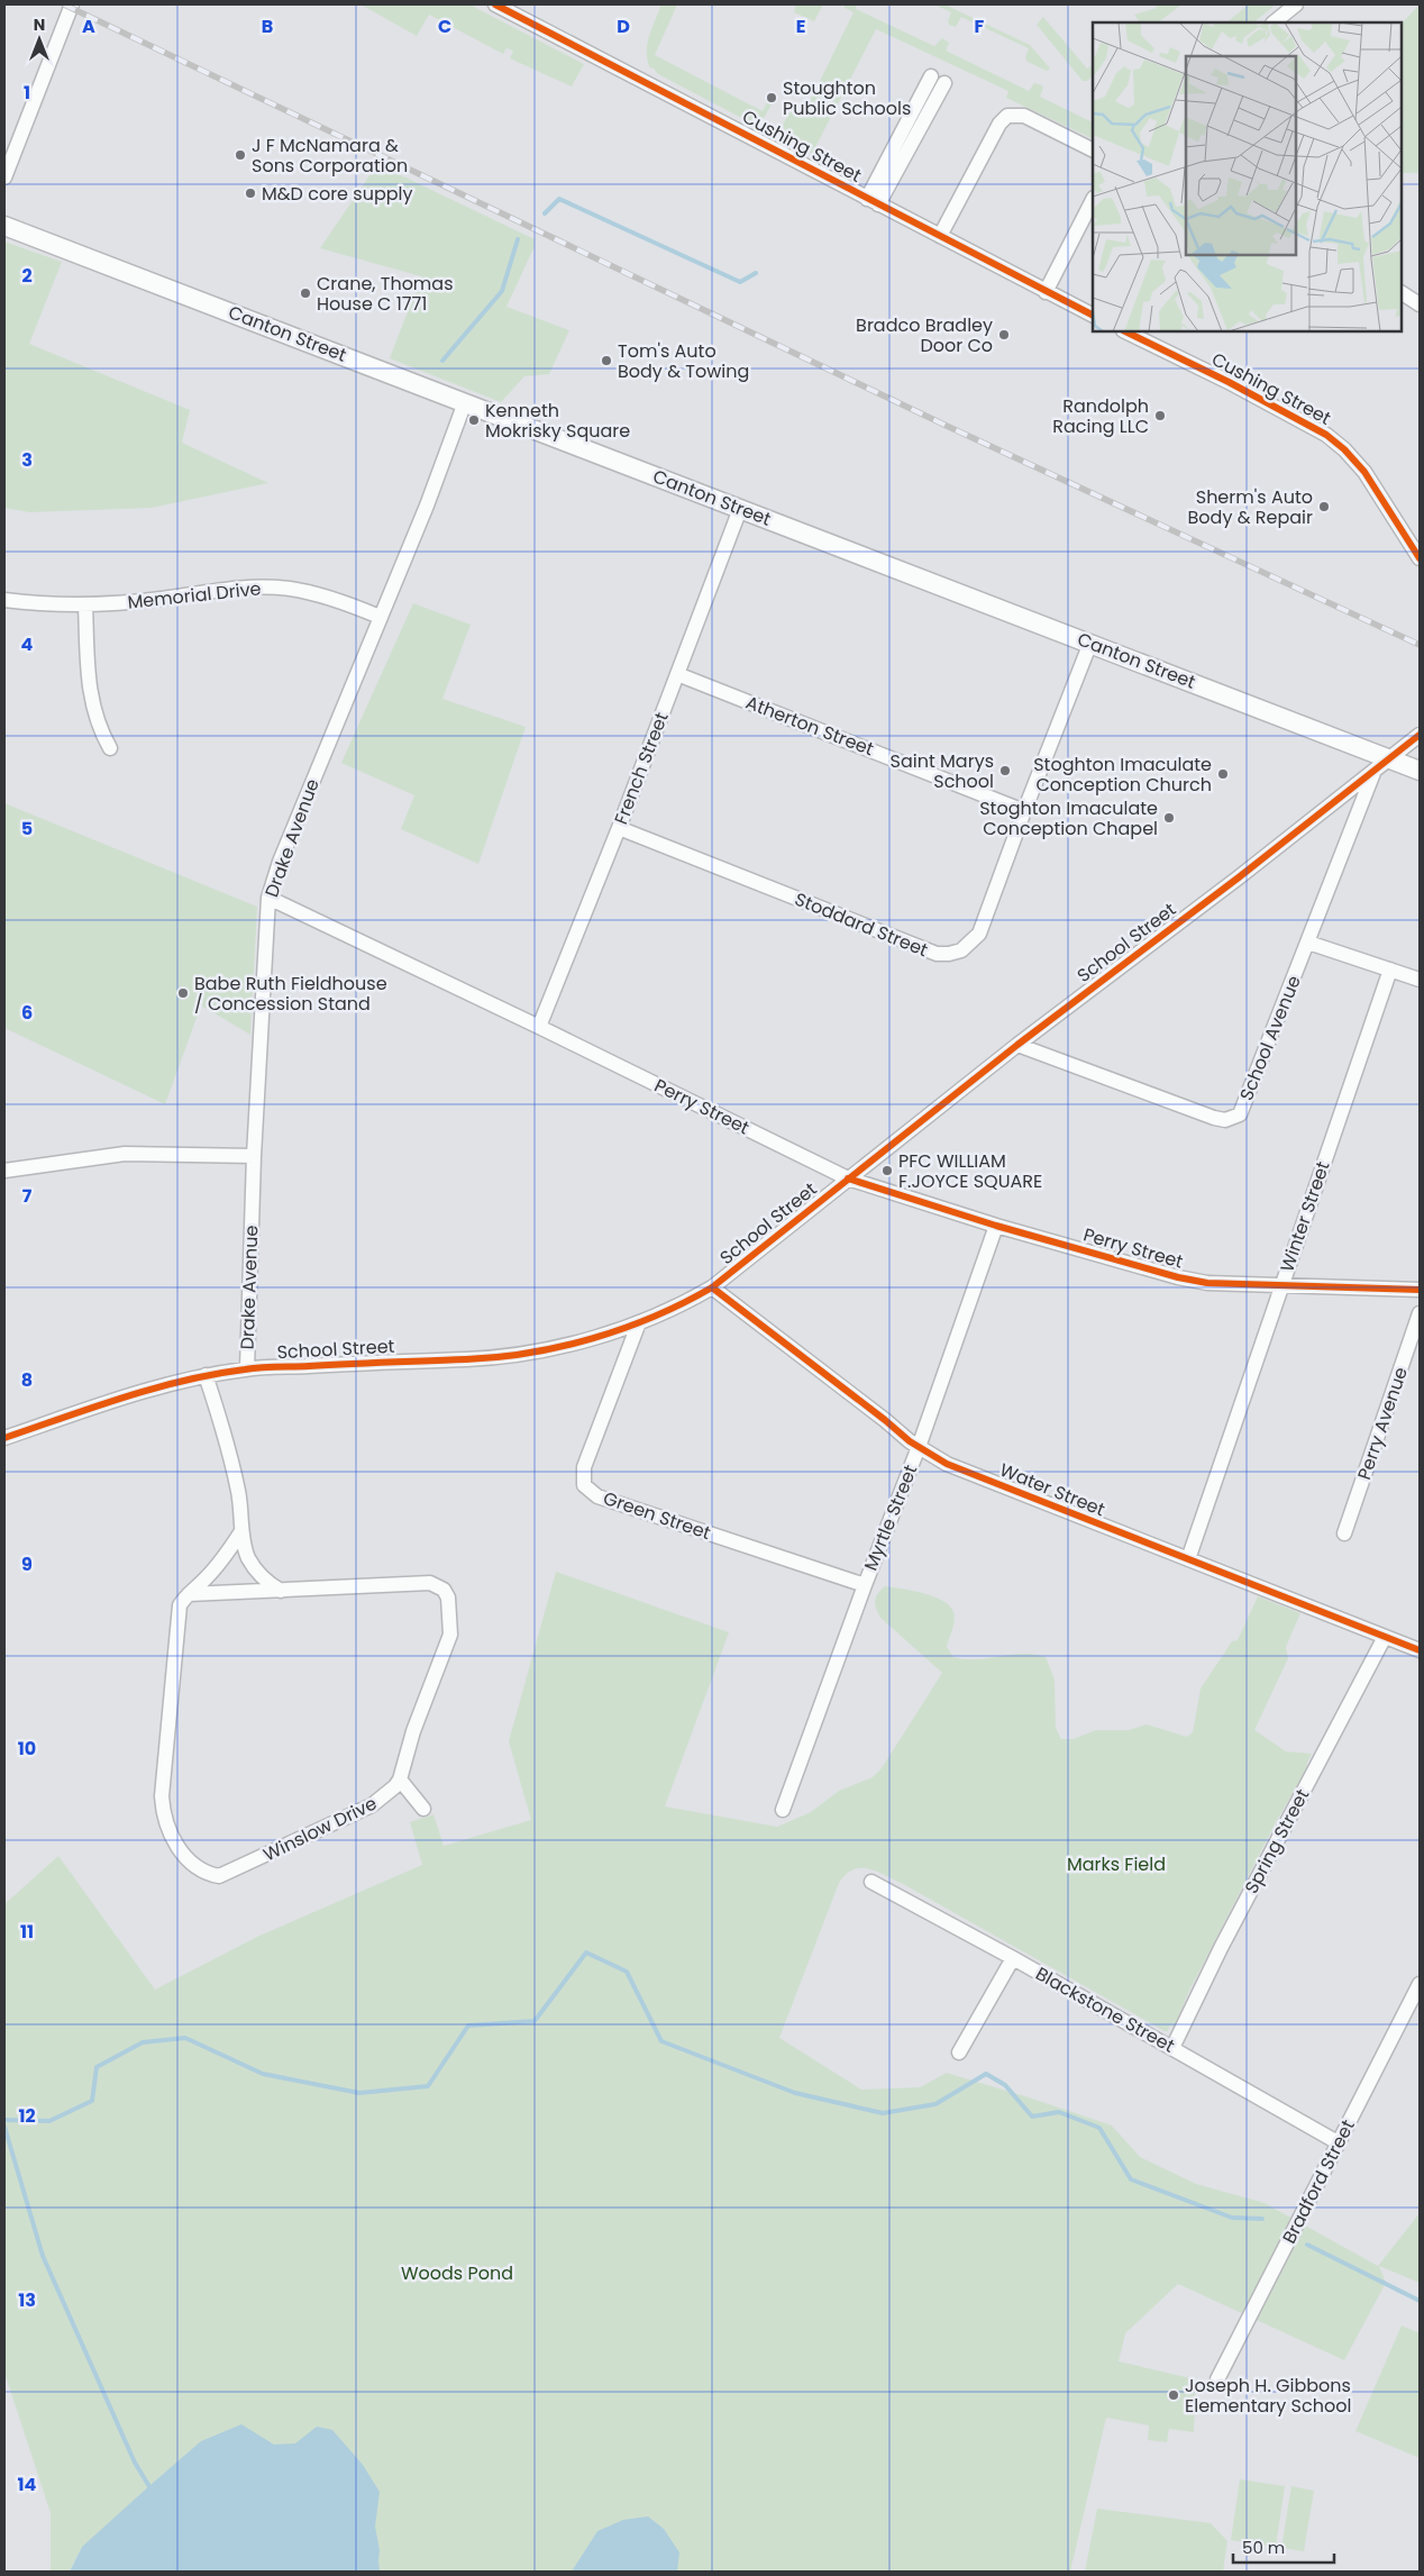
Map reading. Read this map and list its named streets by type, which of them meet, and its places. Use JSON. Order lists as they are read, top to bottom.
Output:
{
  "streets": {
    "main road": ["Canton Street"],
    "street": [
      "Cushing Street",
      "Memorial Drive",
      "Atherton Street",
      "French Street",
      "Drake Avenue",
      "Stoddard Street",
      "School Street",
      "School Avenue",
      "Perry Street",
      "Winter Street",
      "Perry Avenue",
      "Water Street",
      "Green Street",
      "Myrtle Street",
      "Winslow Drive",
      "Spring Street",
      "Blackstone Street",
      "Bradford Street"
    ]
  },
  "crossings": [
    ["Canton Street", "French Street"],
    ["Canton Street", "Drake Avenue"],
    ["Canton Street", "School Street"],
    ["Memorial Drive", "Drake Avenue"],
    ["Atherton Street", "French Street"],
    ["Atherton Street", "Stoddard Street"],
    ["French Street", "Stoddard Street"],
    ["French Street", "Perry Street"],
    ["Drake Avenue", "School Street"],
    ["Drake Avenue", "Perry Street"],
    ["School Street", "School Avenue"],
    ["School Street", "Perry Street"],
    ["School Street", "Water Street"],
    ["School Street", "Green Street"],
    ["Perry Street", "Winter Street"],
    ["Perry Street", "Myrtle Street"],
    ["Winter Street", "Water Street"],
    ["Water Street", "Myrtle Street"],
    ["Water Street", "Spring Street"],
    ["Green Street", "Myrtle Street"],
    ["Spring Street", "Blackstone Street"],
    ["Blackstone Street", "Bradford Street"]
  ],
  "parks": ["Marks Field", "Woods Pond"],
  "places": [
    "Stoughton Public Schools",
    "J F McNamara & Sons Corporation",
    "M&D core supply",
    "Crane, Thomas House C 1771",
    "Bradco Bradley Door Co",
    "Tom's Auto Body & Towing",
    "Randolph Racing LLC",
    "Kenneth Mokrisky Square",
    "Sherm's Auto Body & Repair",
    "Saint Marys School",
    "Stoghton Imaculate Conception Church",
    "Stoghton Imaculate Conception Chapel",
    "Babe Ruth Fieldhouse / Concession Stand",
    "PFC WILLIAM F.JOYCE SQUARE",
    "Joseph H. Gibbons Elementary School"
  ],
  "scale_bar": "50 m",
  "north": "top",
  "grid": {
    "columns": [
      "A",
      "B",
      "C",
      "D",
      "E",
      "F"
    ],
    "rows": [
      "1",
      "2",
      "3",
      "4",
      "5",
      "6",
      "7",
      "8",
      "9",
      "10",
      "11",
      "12",
      "13",
      "14"
    ]
  }
}
